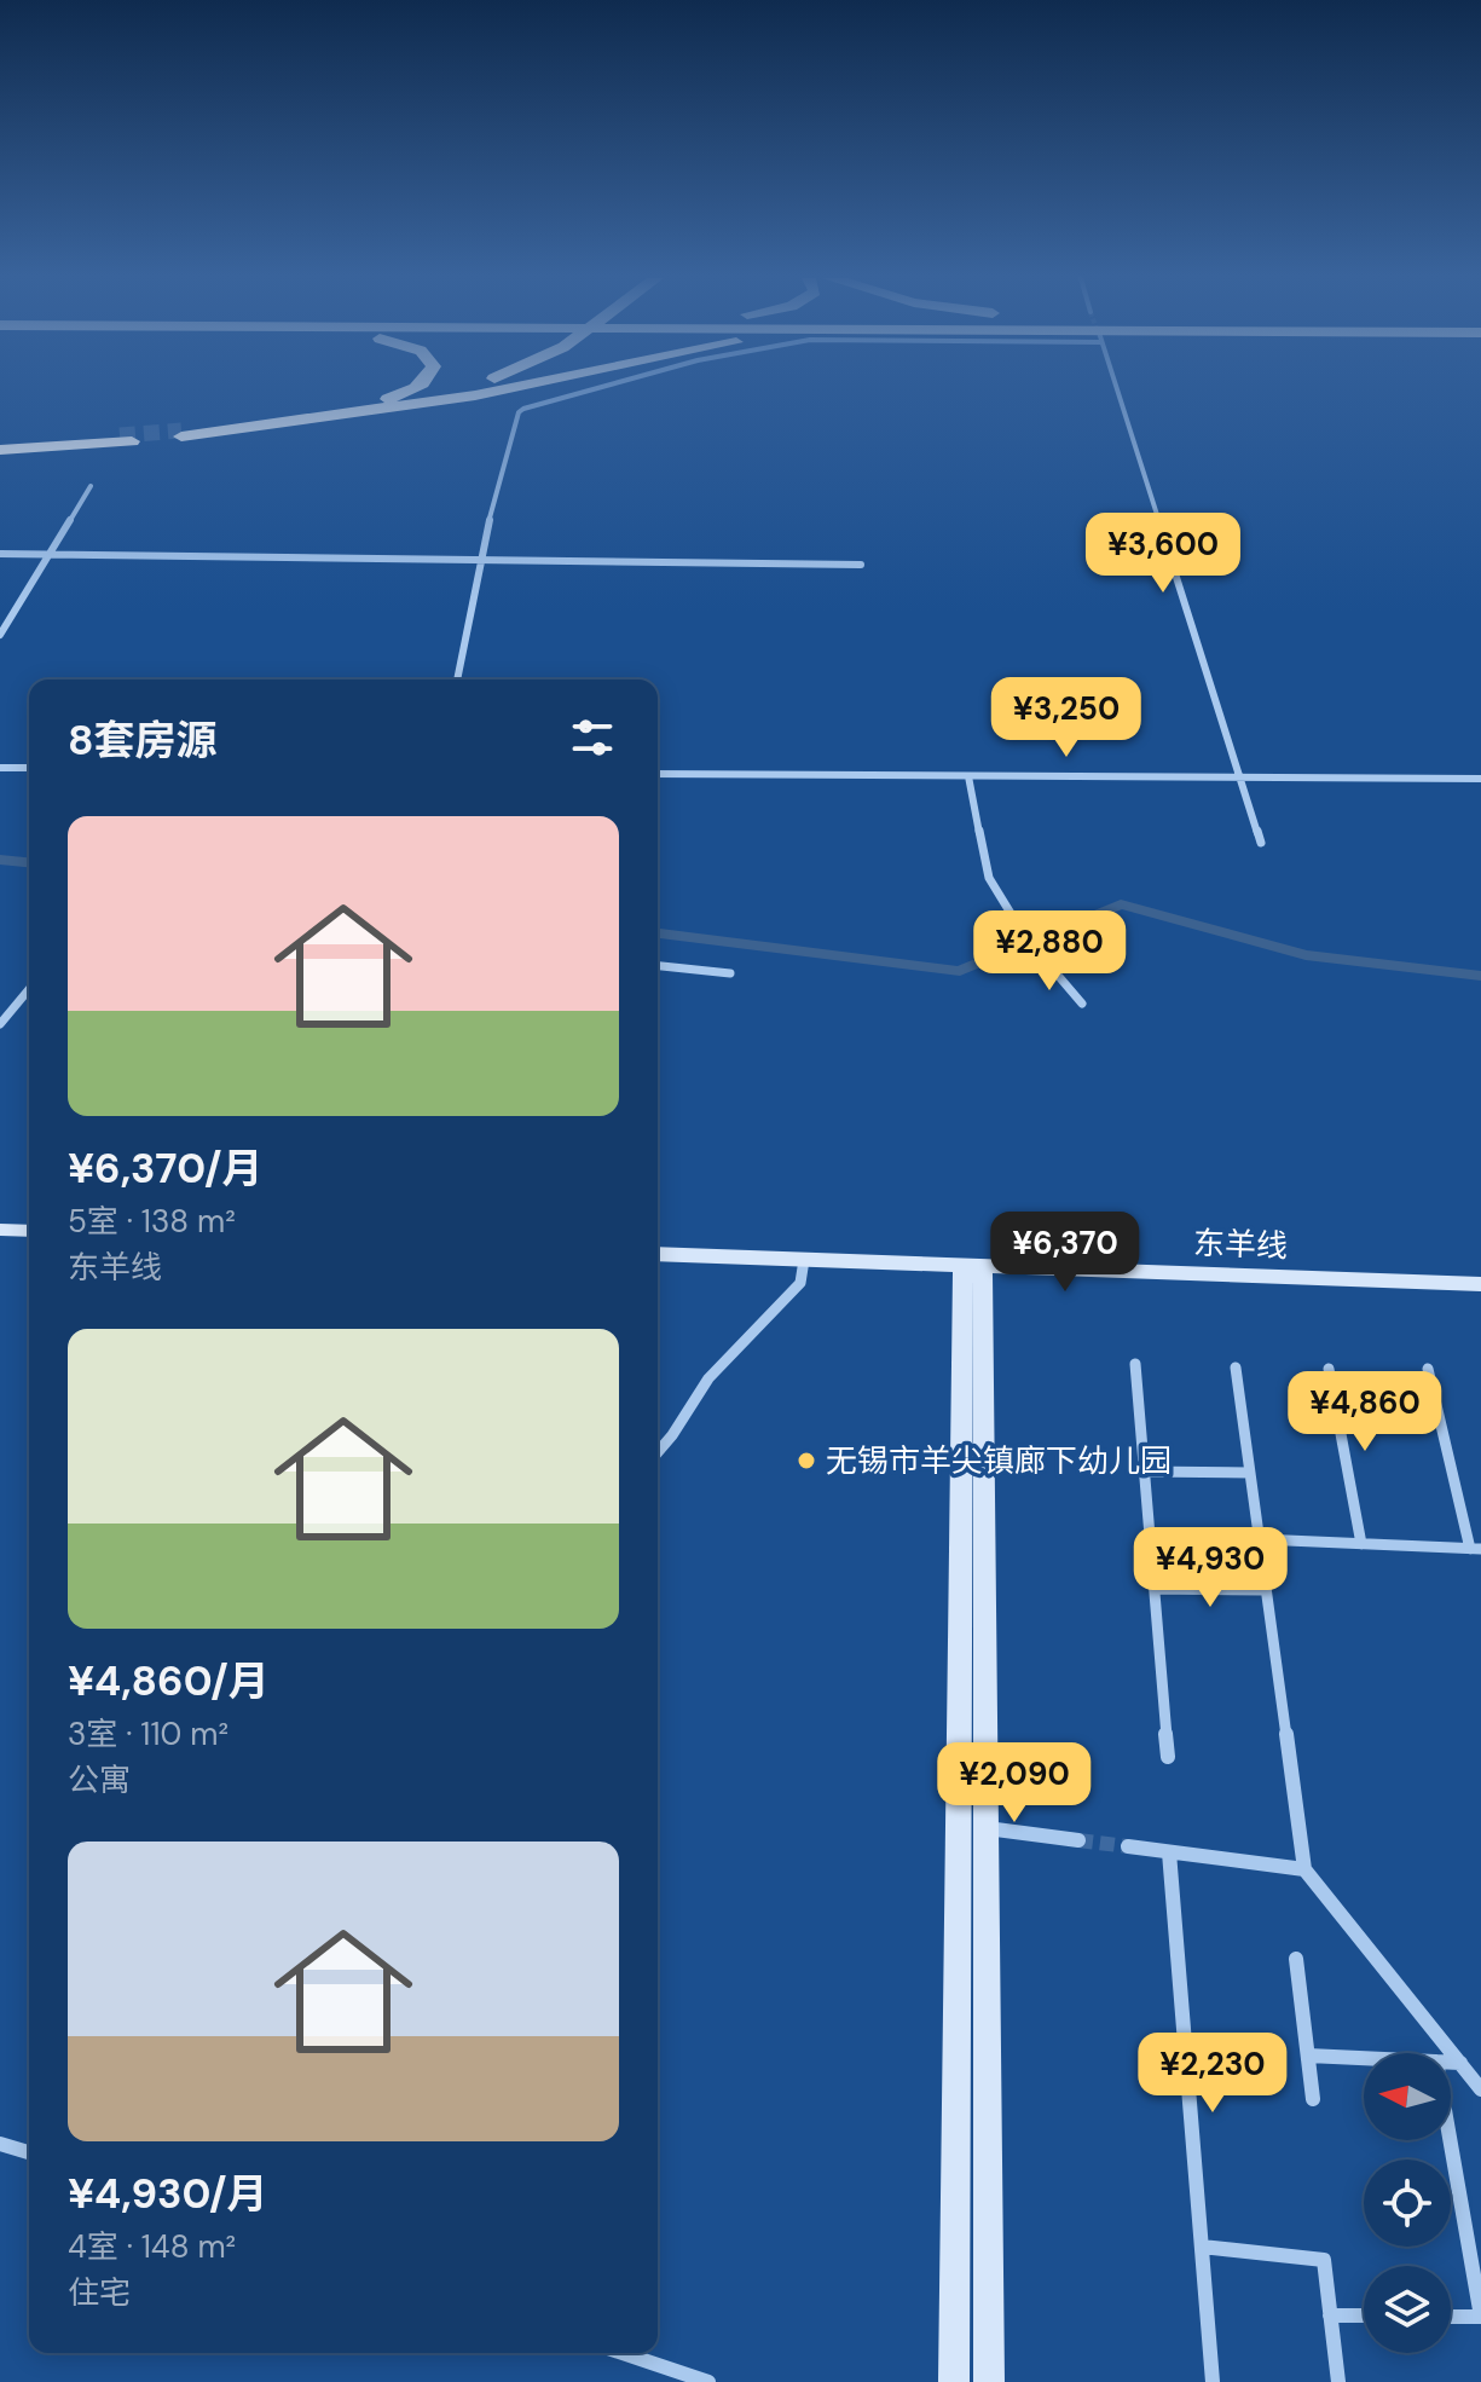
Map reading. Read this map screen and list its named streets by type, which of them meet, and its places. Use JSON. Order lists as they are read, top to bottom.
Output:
{
  "streets": {
    "street": ["东羊线"]
  },
  "places": ["无锡市羊尖镇廊下幼儿园"],
  "north": "left",
  "page": {
    "price": [
      "¥3,600",
      "¥3,250",
      "¥2,880",
      "¥6,370",
      "¥4,860",
      "¥4,930",
      "¥2,090",
      "¥2,230"
    ],
    "heading": "8套房源",
    "list": [
      {
        "name": "¥6,370/月",
        "note": "5室 · 138 m² · 东羊线"
      },
      {
        "name": "¥4,860/月",
        "note": "3室 · 110 m² · 公寓"
      },
      {
        "name": "¥4,930/月",
        "note": "4室 · 148 m² · 住宅"
      }
    ]
  }
}
